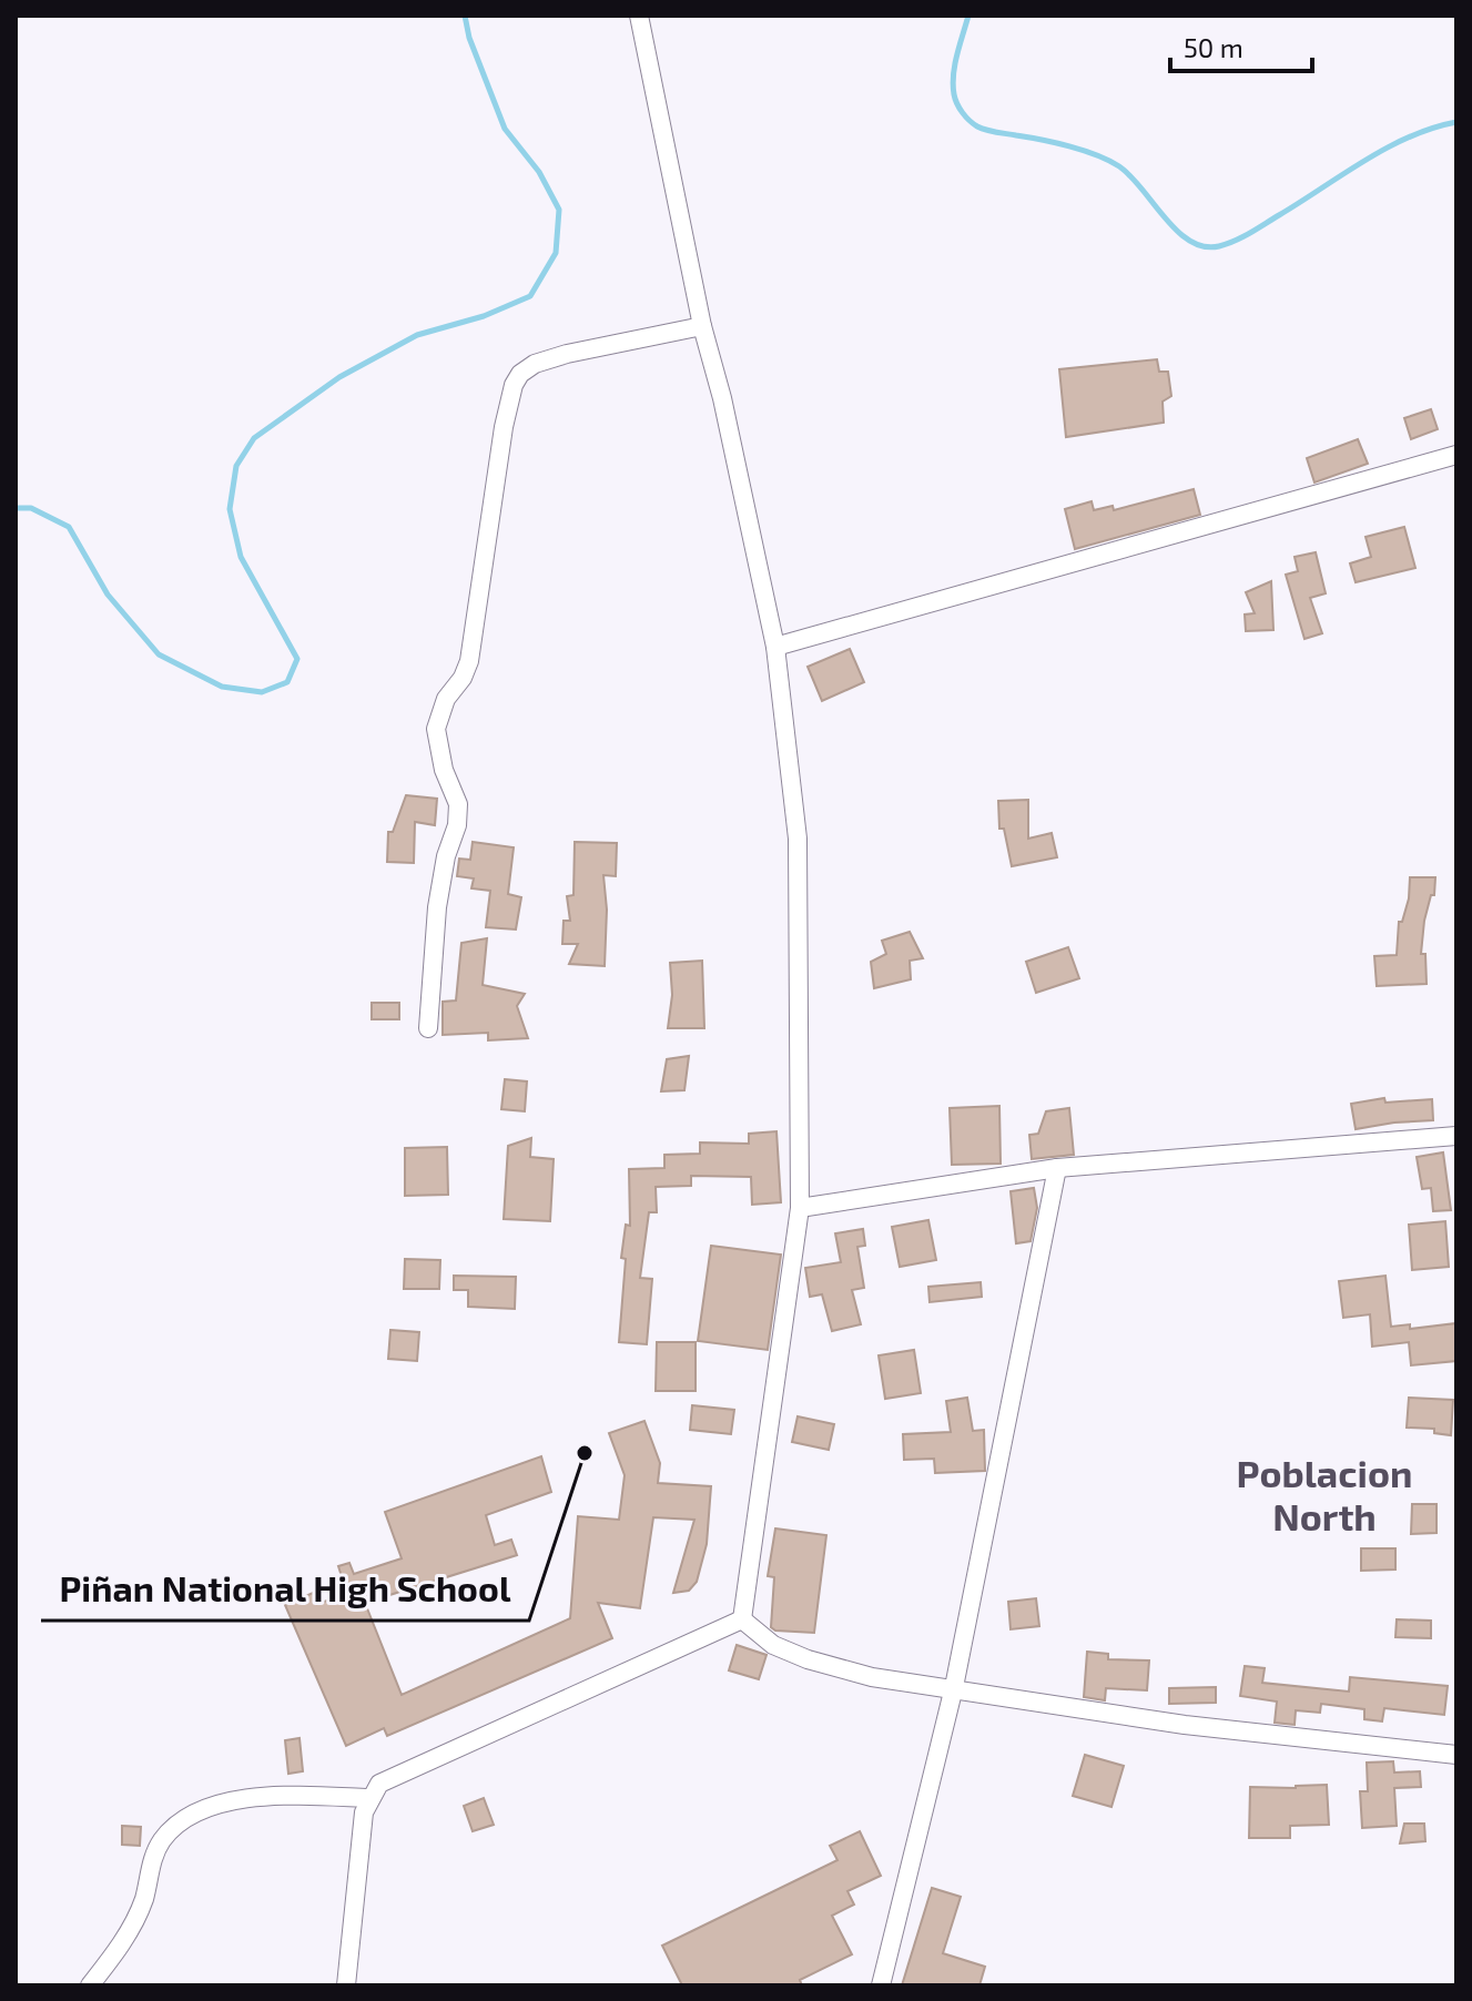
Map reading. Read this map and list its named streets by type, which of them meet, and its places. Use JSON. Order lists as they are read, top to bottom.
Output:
{
  "districts": ["Poblacion North"],
  "places": ["Piñan National High School"],
  "scale_bar": "50 m"
}
